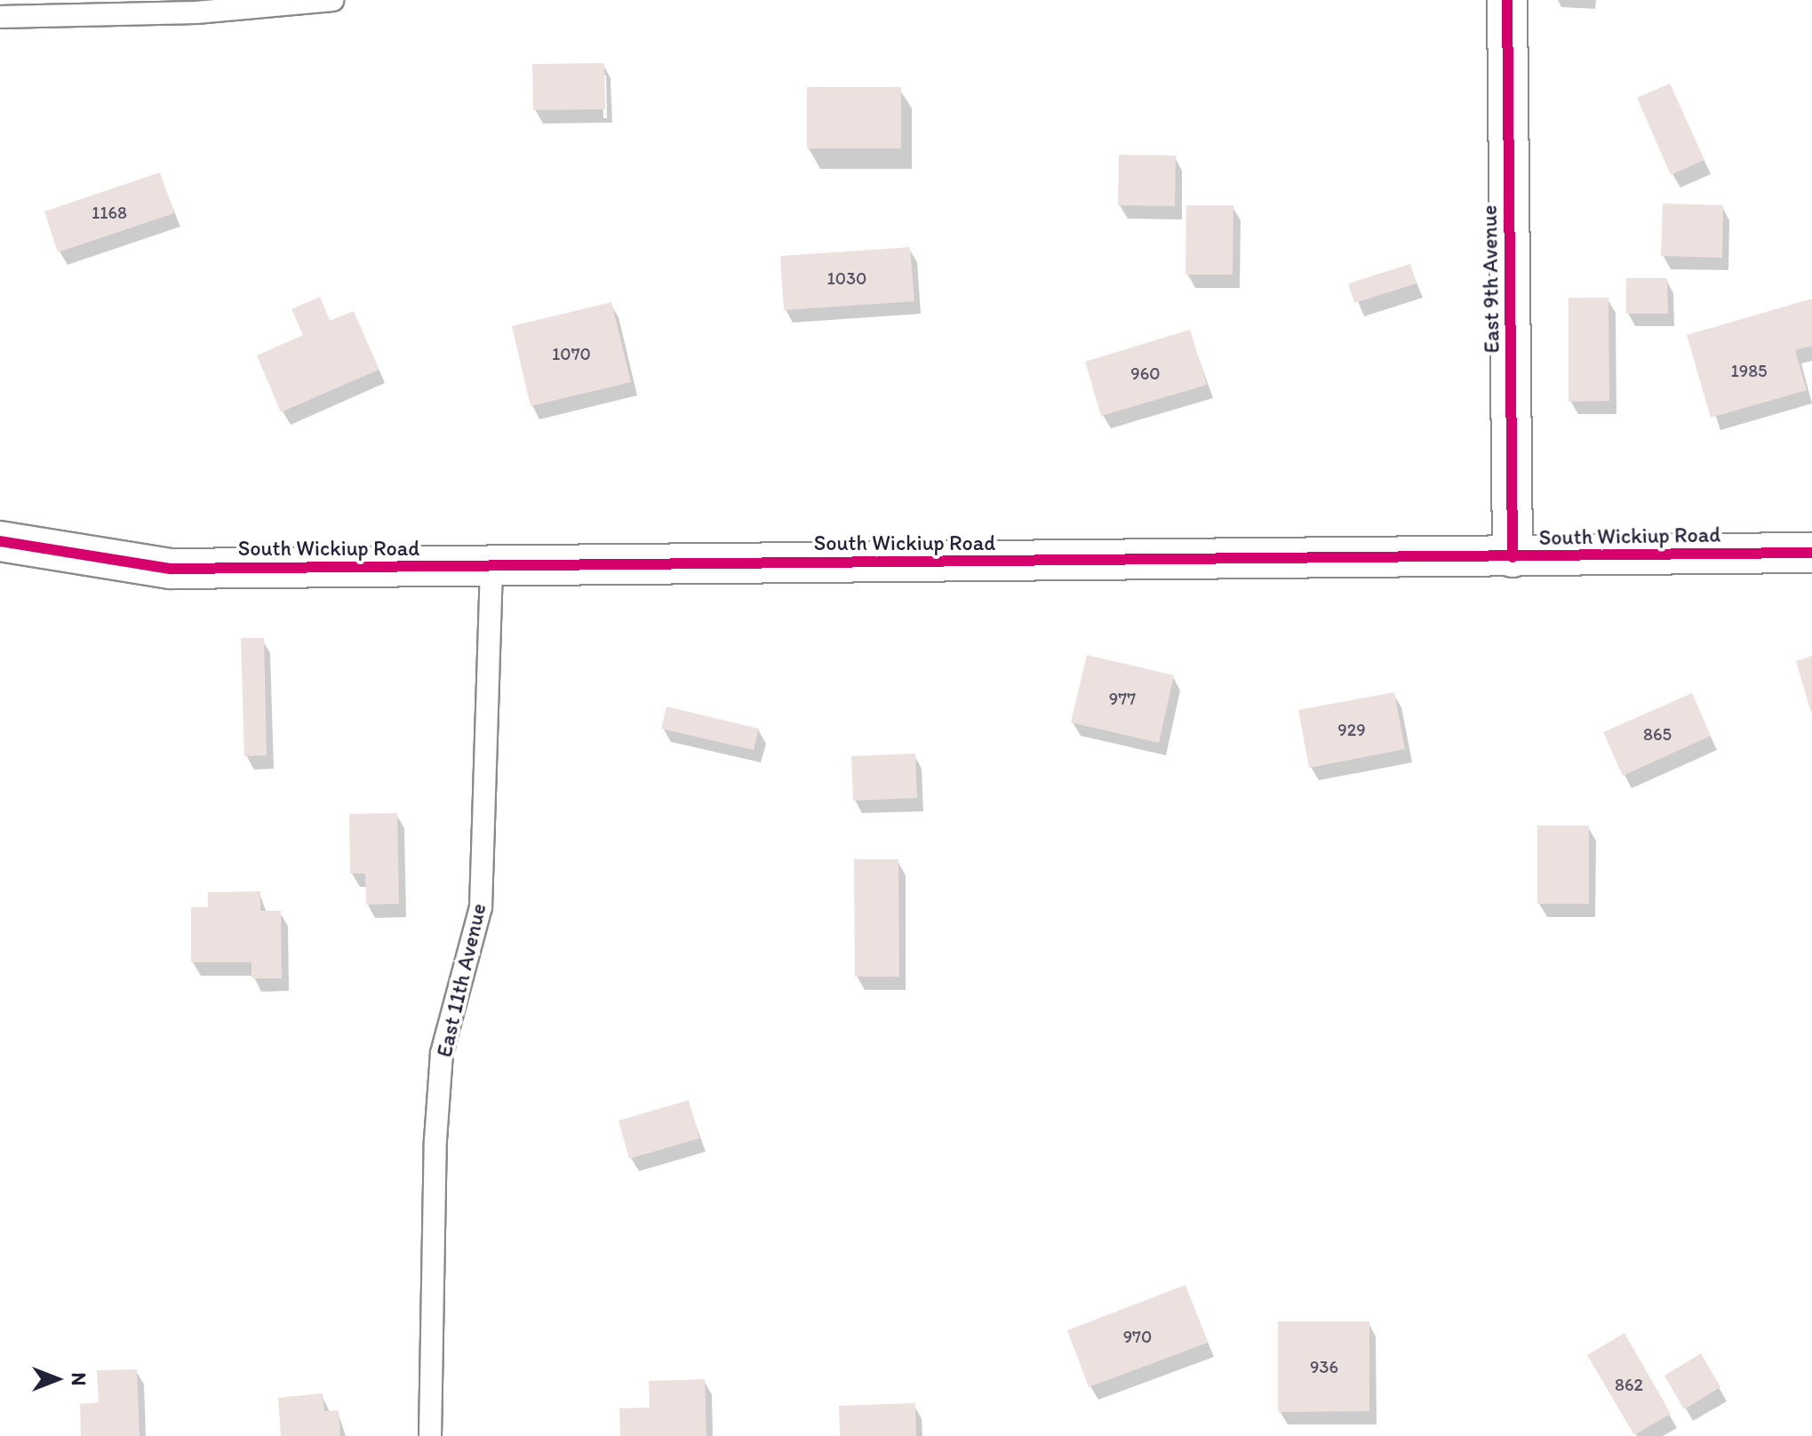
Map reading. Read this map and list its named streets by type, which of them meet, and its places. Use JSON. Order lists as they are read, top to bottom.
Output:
{
  "streets": {
    "street": ["East 9th Avenue", "South Wickiup Road"],
    "lane": ["East 11th Avenue"]
  },
  "crossings": [
    ["East 9th Avenue", "South Wickiup Road"],
    ["South Wickiup Road", "East 11th Avenue"]
  ],
  "house_numbers": [
    "1168",
    "1030",
    "1070",
    "1985",
    "960",
    "977",
    "929",
    "865",
    "970",
    "936",
    "862"
  ],
  "north": "right"
}
